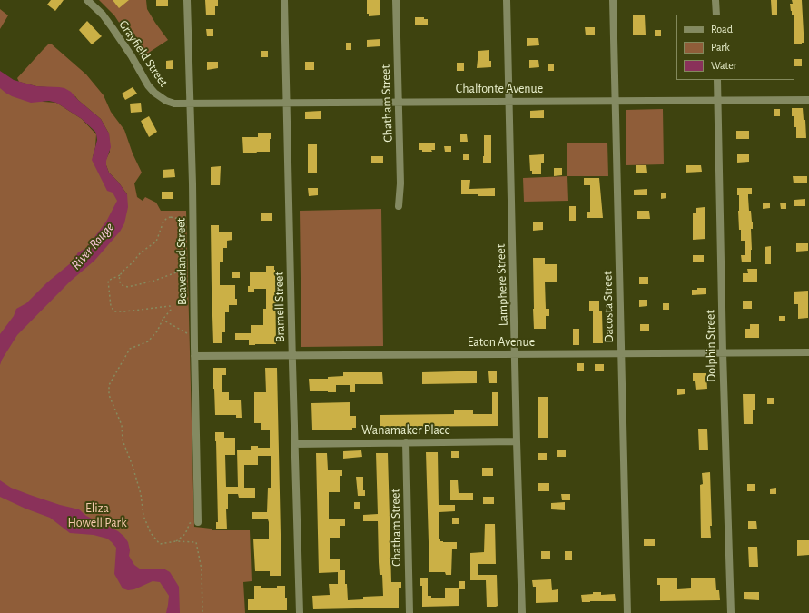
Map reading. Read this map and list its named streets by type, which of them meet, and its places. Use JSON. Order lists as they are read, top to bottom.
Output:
{
  "streets": {
    "street": [
      "Grayfield Street",
      "Chalfonte Avenue",
      "Chatham Street",
      "Beaverland Street",
      "Lamphere Street",
      "Bramell Street",
      "Dacosta Street",
      "Eaton Avenue",
      "Dolphin Street",
      "Wanamaker Place"
    ]
  },
  "crossings": [
    ["Grayfield Street", "Chalfonte Avenue"],
    ["Grayfield Street", "Beaverland Street"],
    ["Chalfonte Avenue", "Chatham Street"],
    ["Chalfonte Avenue", "Beaverland Street"],
    ["Chalfonte Avenue", "Lamphere Street"],
    ["Chalfonte Avenue", "Bramell Street"],
    ["Chalfonte Avenue", "Dacosta Street"],
    ["Chalfonte Avenue", "Dolphin Street"],
    ["Chatham Street", "Wanamaker Place"],
    ["Beaverland Street", "Eaton Avenue"],
    ["Lamphere Street", "Eaton Avenue"],
    ["Lamphere Street", "Wanamaker Place"],
    ["Bramell Street", "Eaton Avenue"],
    ["Bramell Street", "Wanamaker Place"],
    ["Dacosta Street", "Eaton Avenue"],
    ["Eaton Avenue", "Dolphin Street"]
  ],
  "water": ["River Rouge"],
  "parks": ["Eliza Howell Park"],
  "legend": ["Road", "Park", "Water"]
}
